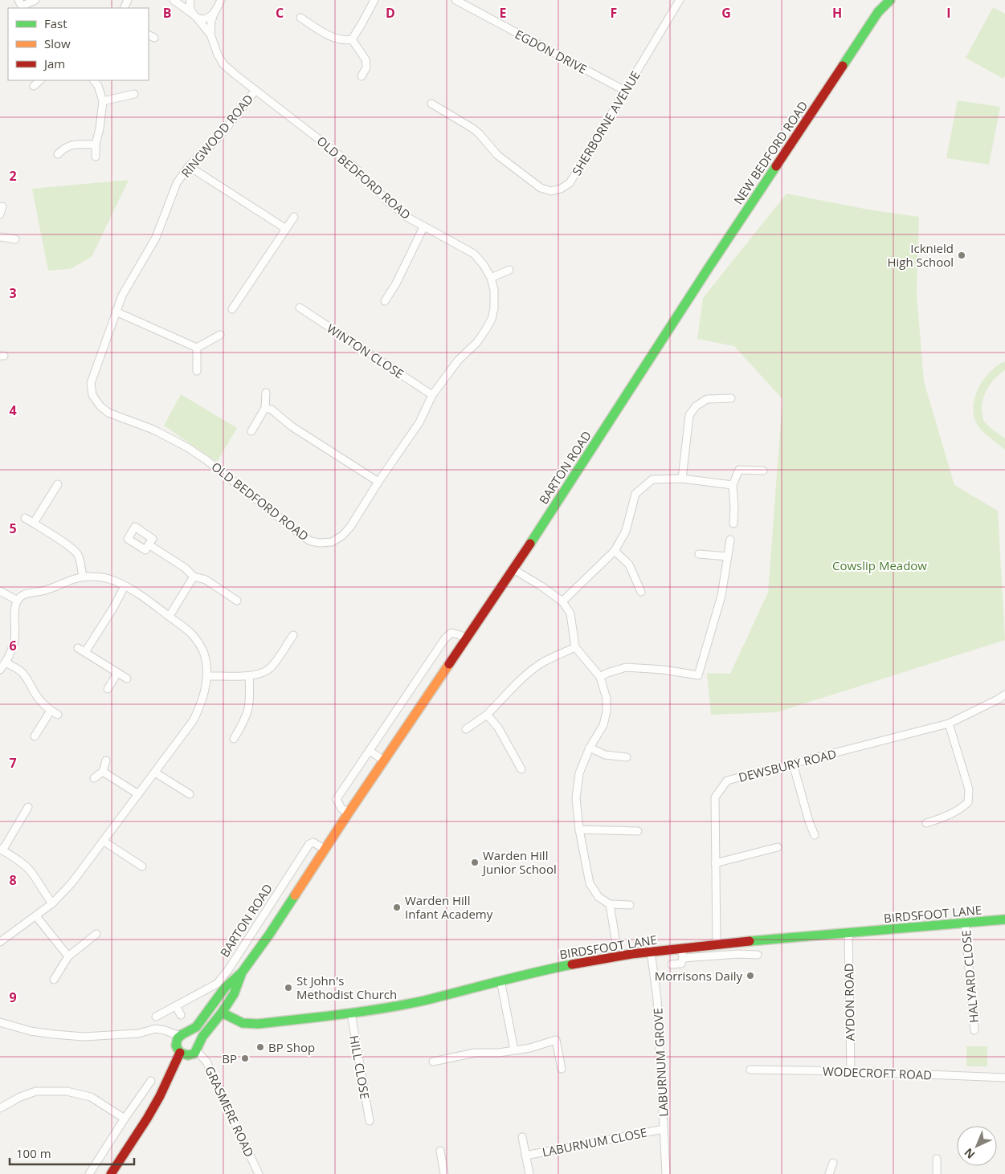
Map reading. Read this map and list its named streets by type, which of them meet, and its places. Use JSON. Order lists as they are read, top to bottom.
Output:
{
  "streets": {
    "main road": ["NEW BEDFORD ROAD", "BARTON ROAD", "BIRDSFOOT LANE"],
    "street": [
      "EGDON DRIVE",
      "SHERBORNE AVENUE",
      "RINGWOOD ROAD",
      "OLD BEDFORD ROAD",
      "WINTON CLOSE",
      "DEWSBURY ROAD",
      "HALYARD CLOSE",
      "AYDON ROAD",
      "LABURNUM GROVE",
      "HILL CLOSE",
      "WODECROFT ROAD",
      "GRASMERE ROAD",
      "LABURNUM CLOSE"
    ]
  },
  "crossings": [
    ["EGDON DRIVE", "SHERBORNE AVENUE"],
    ["RINGWOOD ROAD", "OLD BEDFORD ROAD"],
    ["NEW BEDFORD ROAD", "BARTON ROAD"],
    ["OLD BEDFORD ROAD", "WINTON CLOSE"],
    ["BARTON ROAD", "BIRDSFOOT LANE"],
    ["BARTON ROAD", "GRASMERE ROAD"],
    ["DEWSBURY ROAD", "BIRDSFOOT LANE"],
    ["BIRDSFOOT LANE", "HALYARD CLOSE"],
    ["BIRDSFOOT LANE", "AYDON ROAD"],
    ["BIRDSFOOT LANE", "LABURNUM GROVE"],
    ["BIRDSFOOT LANE", "HILL CLOSE"],
    ["AYDON ROAD", "WODECROFT ROAD"],
    ["LABURNUM GROVE", "LABURNUM CLOSE"]
  ],
  "parks": ["Cowslip Meadow"],
  "places": [
    "Icknield High School",
    "Warden Hill Junior School",
    "Warden Hill Infant Academy",
    "Morrisons Daily",
    "St John's Methodist Church",
    "BP Shop",
    "BP"
  ],
  "legend": ["Fast", "Slow", "Jam"],
  "scale_bar": "100 m",
  "north": "bottom left",
  "grid": {
    "columns": [
      "B",
      "C",
      "D",
      "E",
      "F",
      "G",
      "H",
      "I"
    ],
    "rows": [
      "2",
      "3",
      "4",
      "5",
      "6",
      "7",
      "8",
      "9"
    ]
  }
}
